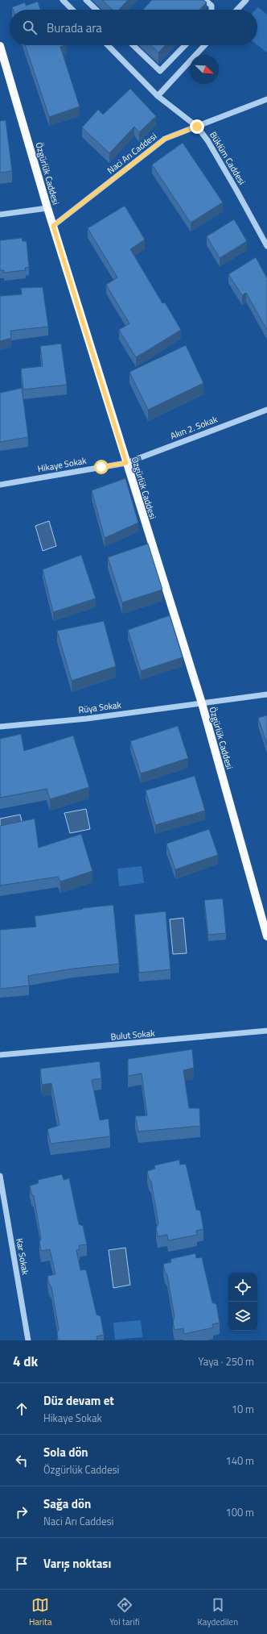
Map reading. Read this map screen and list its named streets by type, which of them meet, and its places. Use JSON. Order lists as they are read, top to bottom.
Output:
{
  "streets": {
    "main road": ["Özgürlük Caddesi"],
    "street": [
      "Naci Arı Caddesi",
      "Büklüm Caddesi",
      "Akın 2. Sokak",
      "Hikaye Sokak",
      "Rüya Sokak",
      "Bulut Sokak",
      "Kar Sokak"
    ]
  },
  "crossings": [
    ["Naci Arı Caddesi", "Büklüm Caddesi"],
    ["Naci Arı Caddesi", "Özgürlük Caddesi"],
    ["Özgürlük Caddesi", "Akın 2. Sokak"],
    ["Özgürlük Caddesi", "Hikaye Sokak"],
    ["Özgürlük Caddesi", "Rüya Sokak"],
    ["Akın 2. Sokak", "Hikaye Sokak"]
  ],
  "north": "bottom right",
  "page": {
    "search": "Burada ara",
    "heading": ["4 dk", "Yaya · 250 m"],
    "list": [
      ["Düz devam et", "Hikaye Sokak", "10 m"],
      ["Sola dön", "Özgürlük Caddesi", "140 m"],
      ["Sağa dön", "Naci Arı Caddesi", "100 m"],
      "Varış noktası"
    ],
    "nav": ["Harita", "Yol tarifi", "Kaydedilen"]
  }
}
